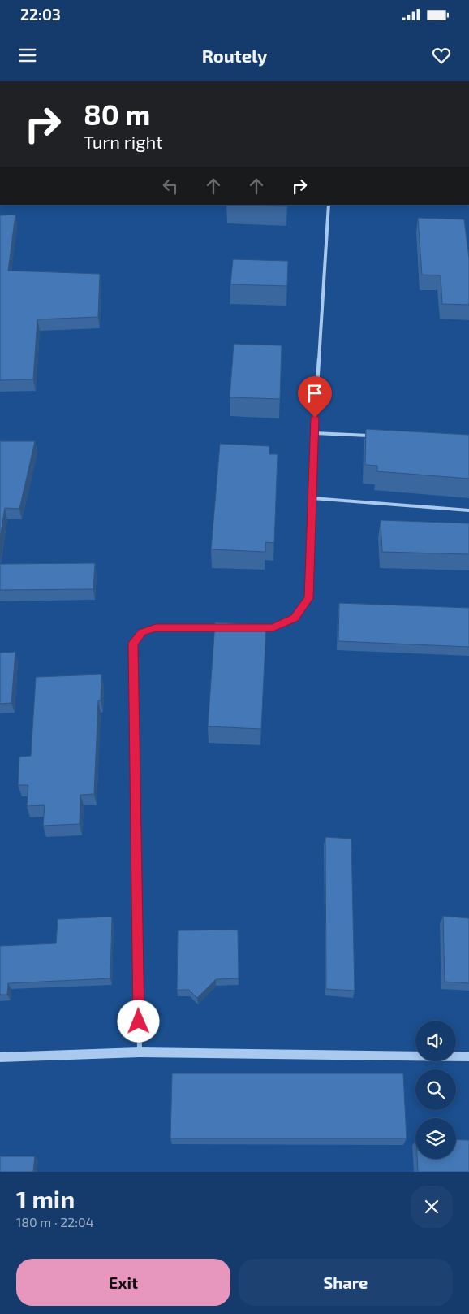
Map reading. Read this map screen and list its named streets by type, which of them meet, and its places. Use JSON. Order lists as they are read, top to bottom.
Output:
{
  "page": {
    "status": "22:03",
    "header": "Routely",
    "turn": ["80 m", "Turn right"],
    "heading": ["1 min", "180 m · 22:04"],
    "buttons": ["Exit", "Share"]
  }
}
